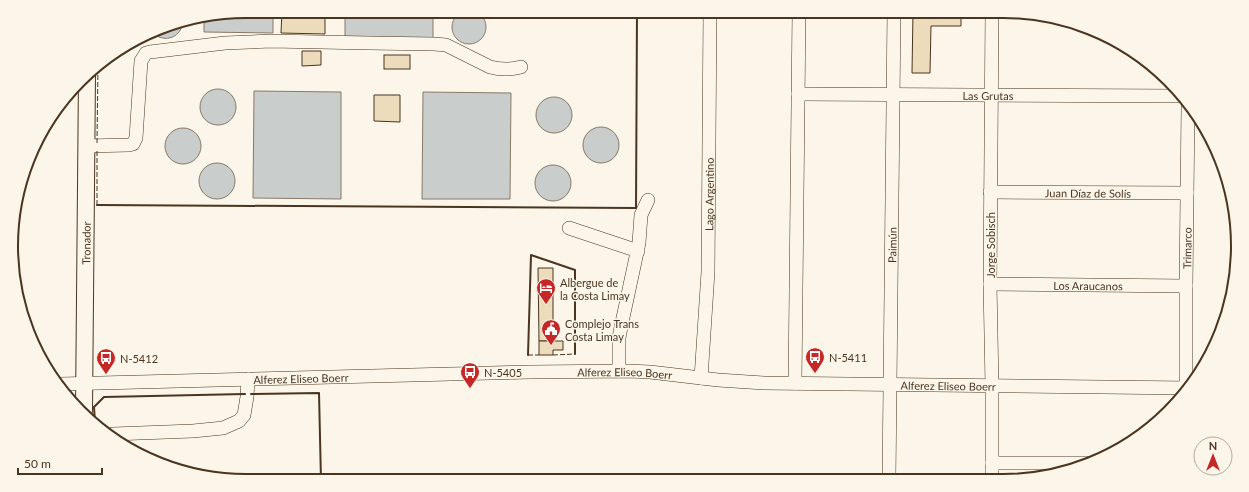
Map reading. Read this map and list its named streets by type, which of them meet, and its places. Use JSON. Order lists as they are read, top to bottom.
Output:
{
  "streets": {
    "main road": ["Tronador"],
    "street": [
      "Las Grutas",
      "Juan Díaz de Solís",
      "Lago Argentino",
      "Paimún",
      "Jorge Sobisch",
      "Trimarco",
      "Los Araucanos",
      "Alferez Eliseo Boerr"
    ]
  },
  "crossings": [
    ["Las Grutas", "Paimún"],
    ["Las Grutas", "Jorge Sobisch"],
    ["Juan Díaz de Solís", "Jorge Sobisch"],
    ["Juan Díaz de Solís", "Trimarco"],
    ["Lago Argentino", "Alferez Eliseo Boerr"],
    ["Tronador", "Alferez Eliseo Boerr"],
    ["Paimún", "Alferez Eliseo Boerr"],
    ["Jorge Sobisch", "Los Araucanos"],
    ["Jorge Sobisch", "Alferez Eliseo Boerr"],
    ["Trimarco", "Los Araucanos"]
  ],
  "places": {
    "hotel": ["Albergue de la Costa Limay"],
    "public building": ["Complejo Trans Costa Limay"],
    "bus stop": ["N-5411", "N-5412", "N-5405"]
  },
  "scale_bar": "50 m",
  "north": "top"
}
